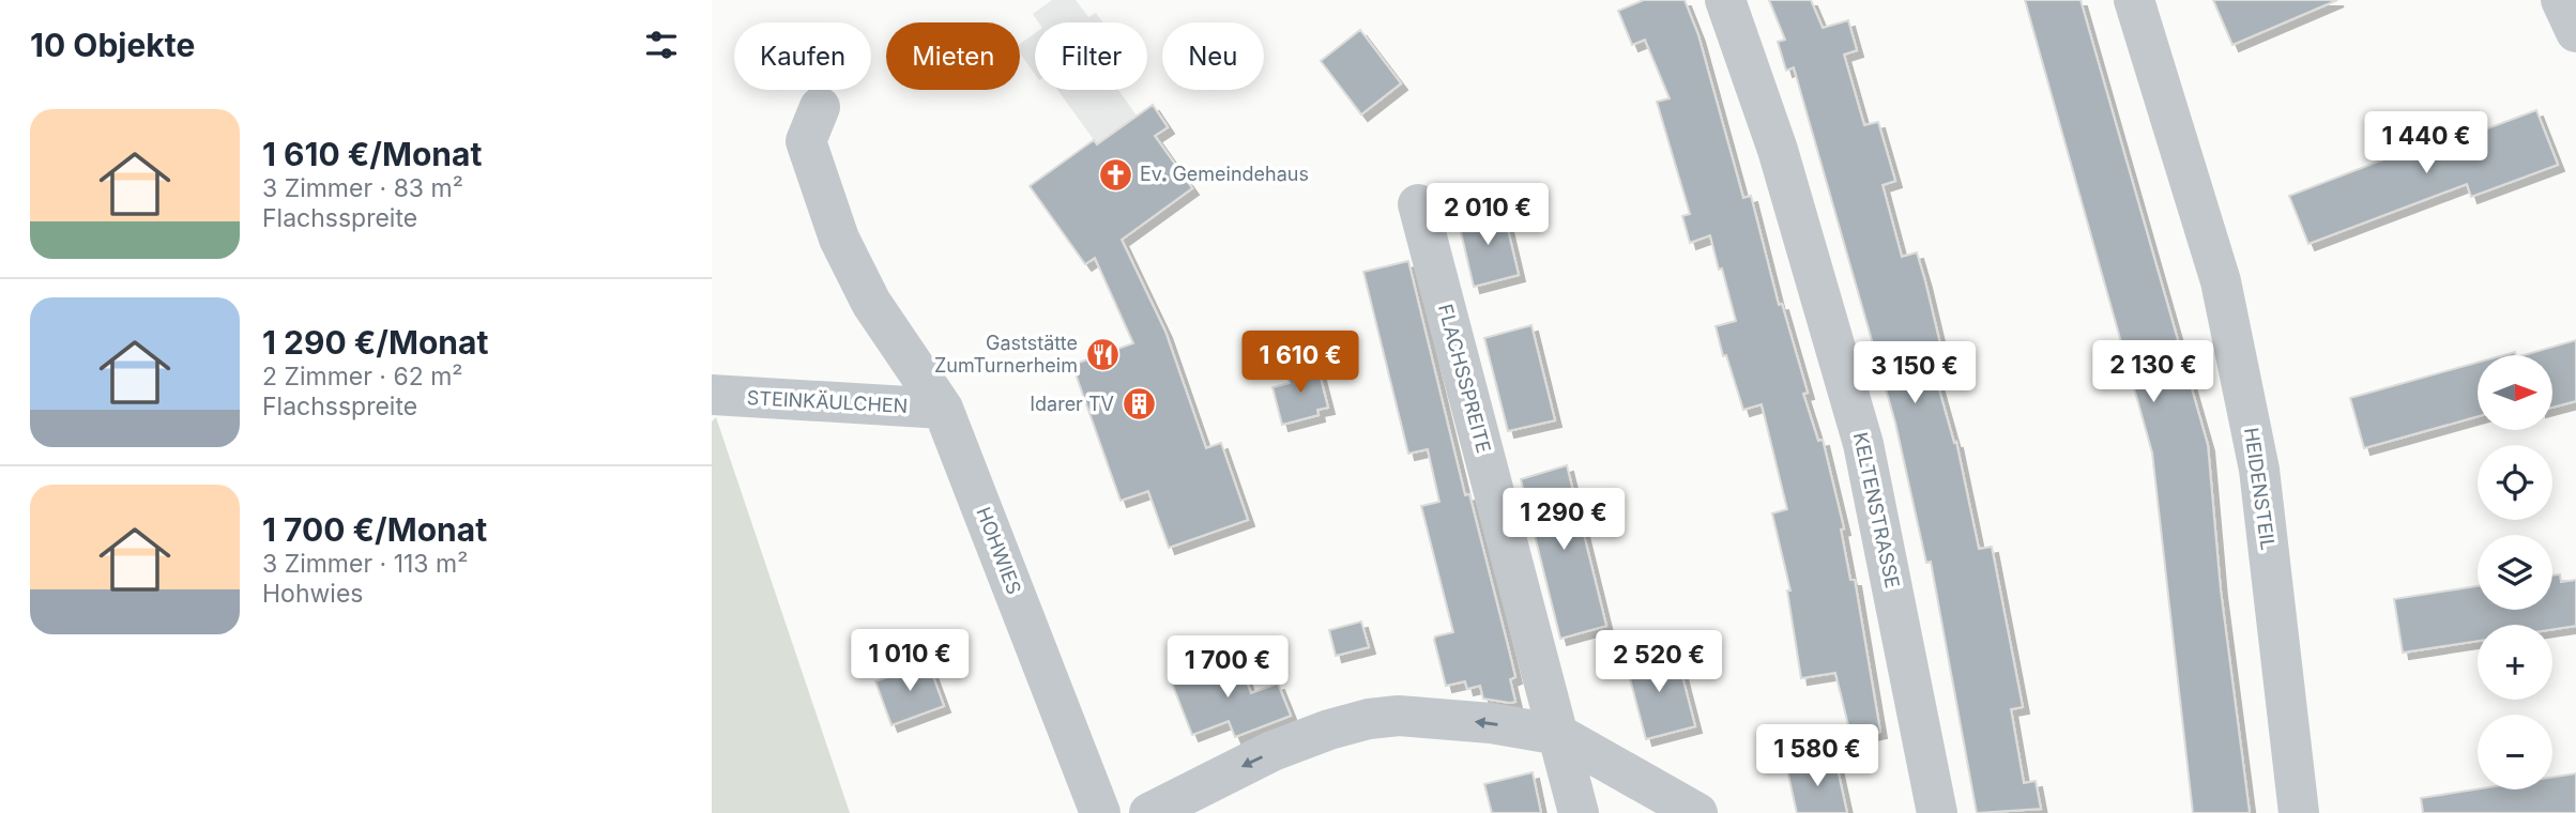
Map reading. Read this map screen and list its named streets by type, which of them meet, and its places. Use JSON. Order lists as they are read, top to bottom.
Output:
{
  "streets": {
    "street": [
      "FLACHSSPREITE",
      "STEINKÄULCHEN",
      "HEIDENSTEIL",
      "KELTENSTRASSE",
      "HOHWIES"
    ]
  },
  "crossings": [
    ["STEINKÄULCHEN", "HOHWIES"]
  ],
  "places": {
    "church": ["Ev. Gemeindehaus"],
    "restaurant": ["Gaststätte ZumTurnerheim"],
    "building": ["Idarer TV"]
  },
  "north": "right",
  "page": {
    "heading": "10 Objekte",
    "chip": [
      "Kaufen",
      "Mieten",
      "Filter",
      "Neu"
    ],
    "list": [
      {
        "name": "1 610 €/Monat",
        "note": "3 Zimmer · 83 m² · Flachsspreite"
      },
      {
        "name": "1 290 €/Monat",
        "note": "2 Zimmer · 62 m² · Flachsspreite"
      },
      {
        "name": "1 700 €/Monat",
        "note": "3 Zimmer · 113 m² · Hohwies"
      }
    ],
    "price": [
      "1 440 €",
      "2 010 €",
      "1 610 €",
      "2 130 €",
      "3 150 €",
      "1 290 €",
      "1 010 €",
      "2 520 €",
      "1 700 €",
      "1 580 €"
    ],
    "map_buttons": ["+", "−"]
  }
}
